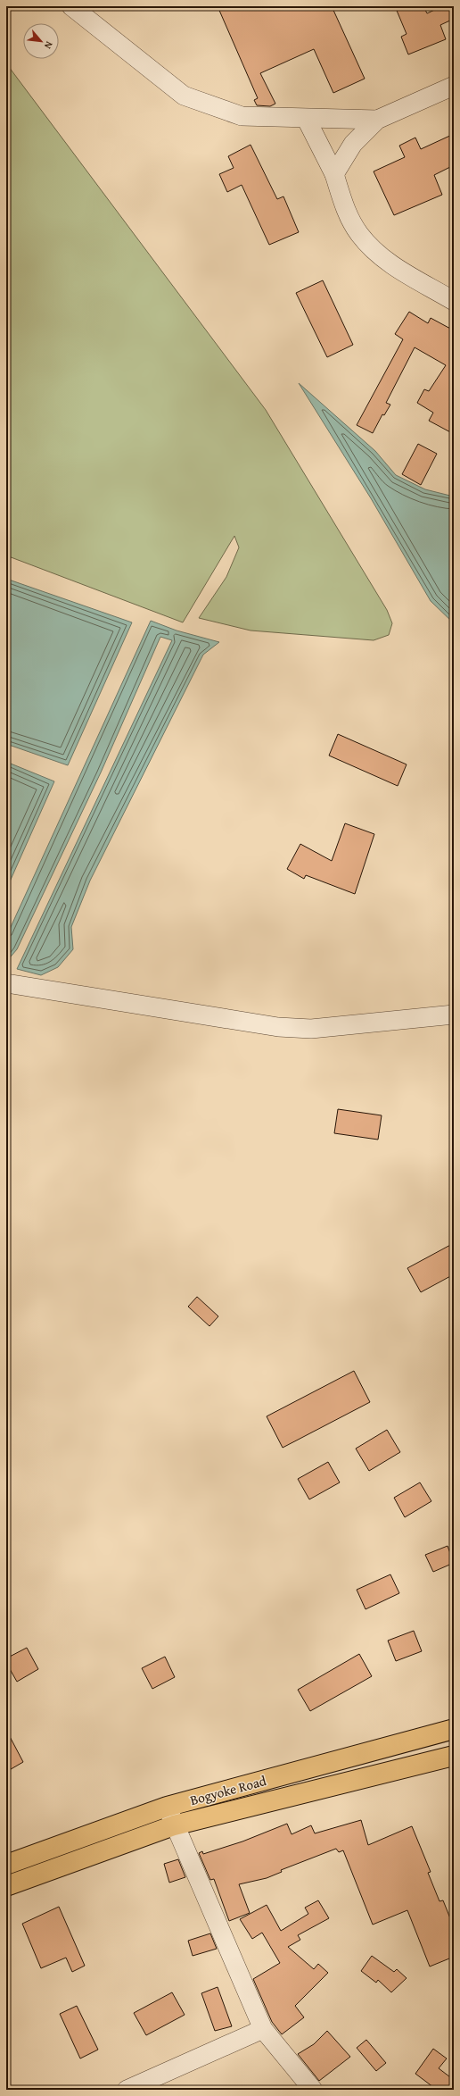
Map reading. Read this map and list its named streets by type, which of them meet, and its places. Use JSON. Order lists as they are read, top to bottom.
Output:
{
  "streets": {
    "main road": ["Bogyoke Road"]
  },
  "north": "bottom right"
}
